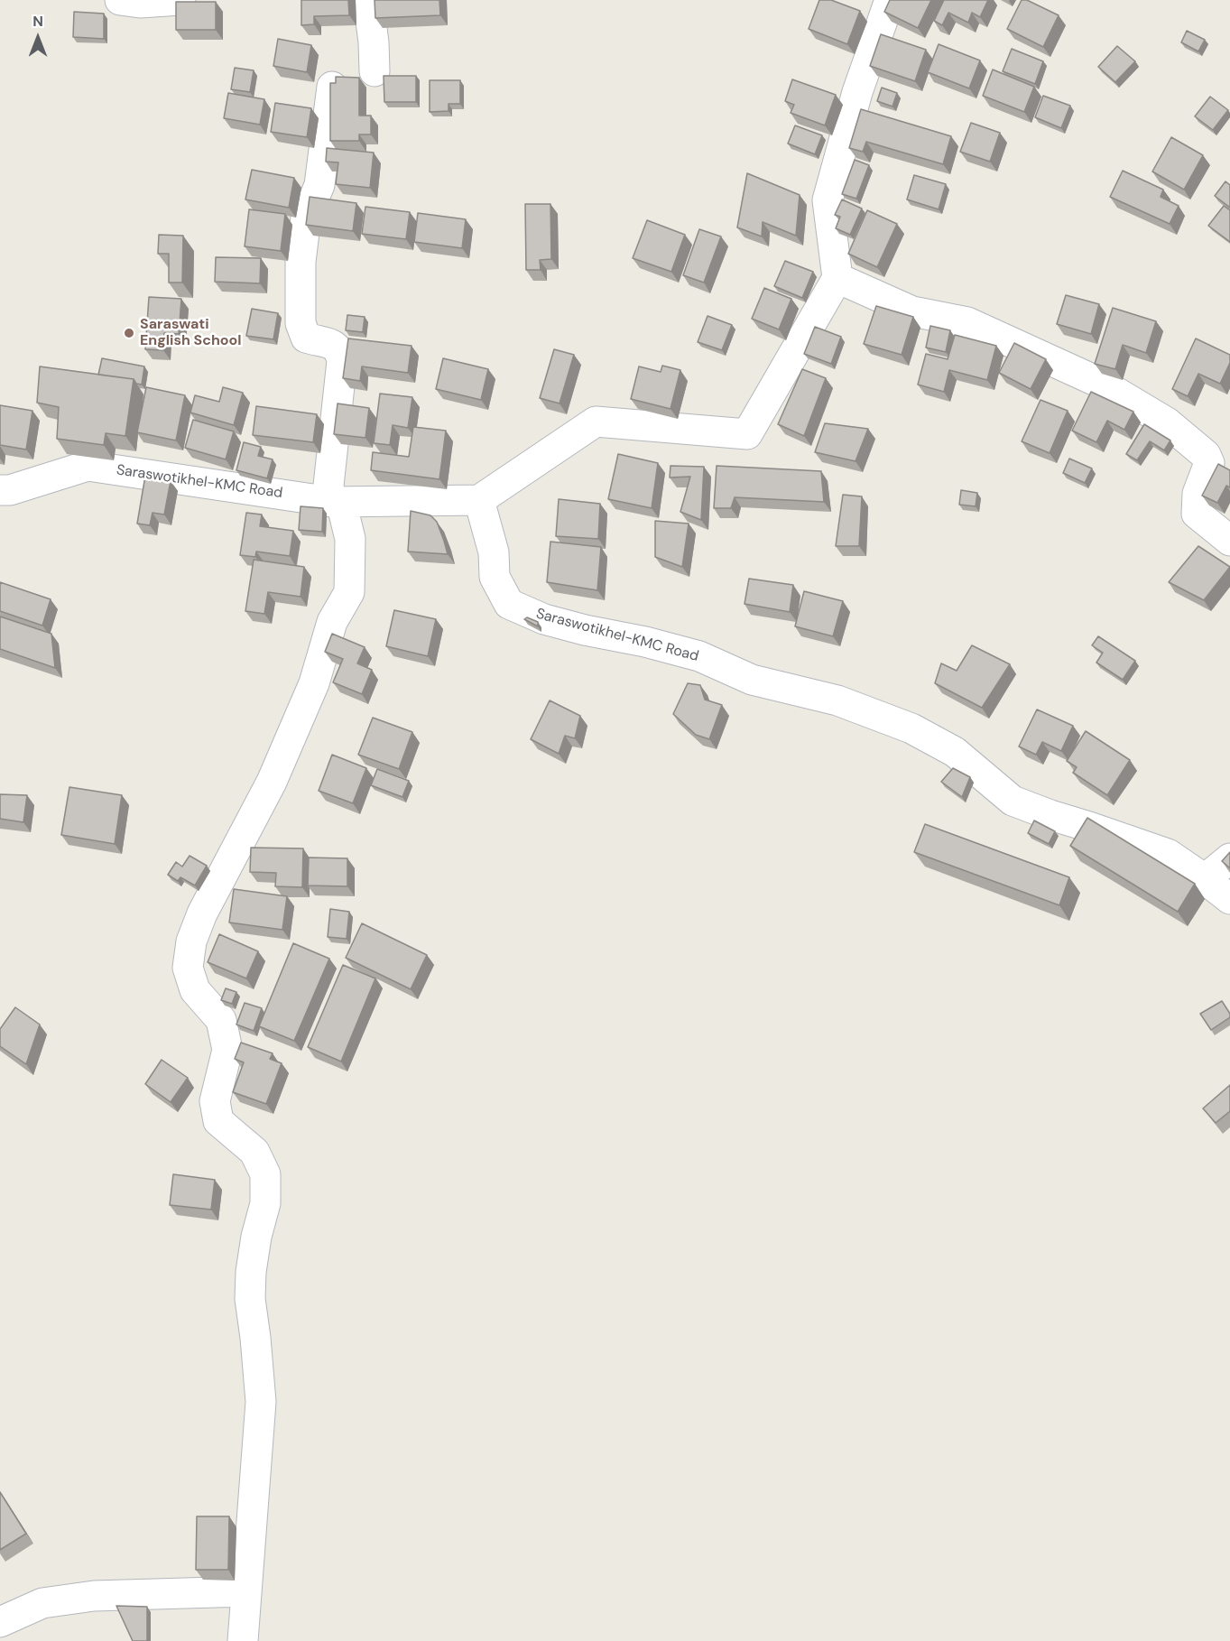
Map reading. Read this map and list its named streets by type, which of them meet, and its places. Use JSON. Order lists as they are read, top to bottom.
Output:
{
  "streets": {
    "street": ["Saraswotikhel-KMC Road"]
  },
  "places": ["Saraswati English School"],
  "north": "top"
}
